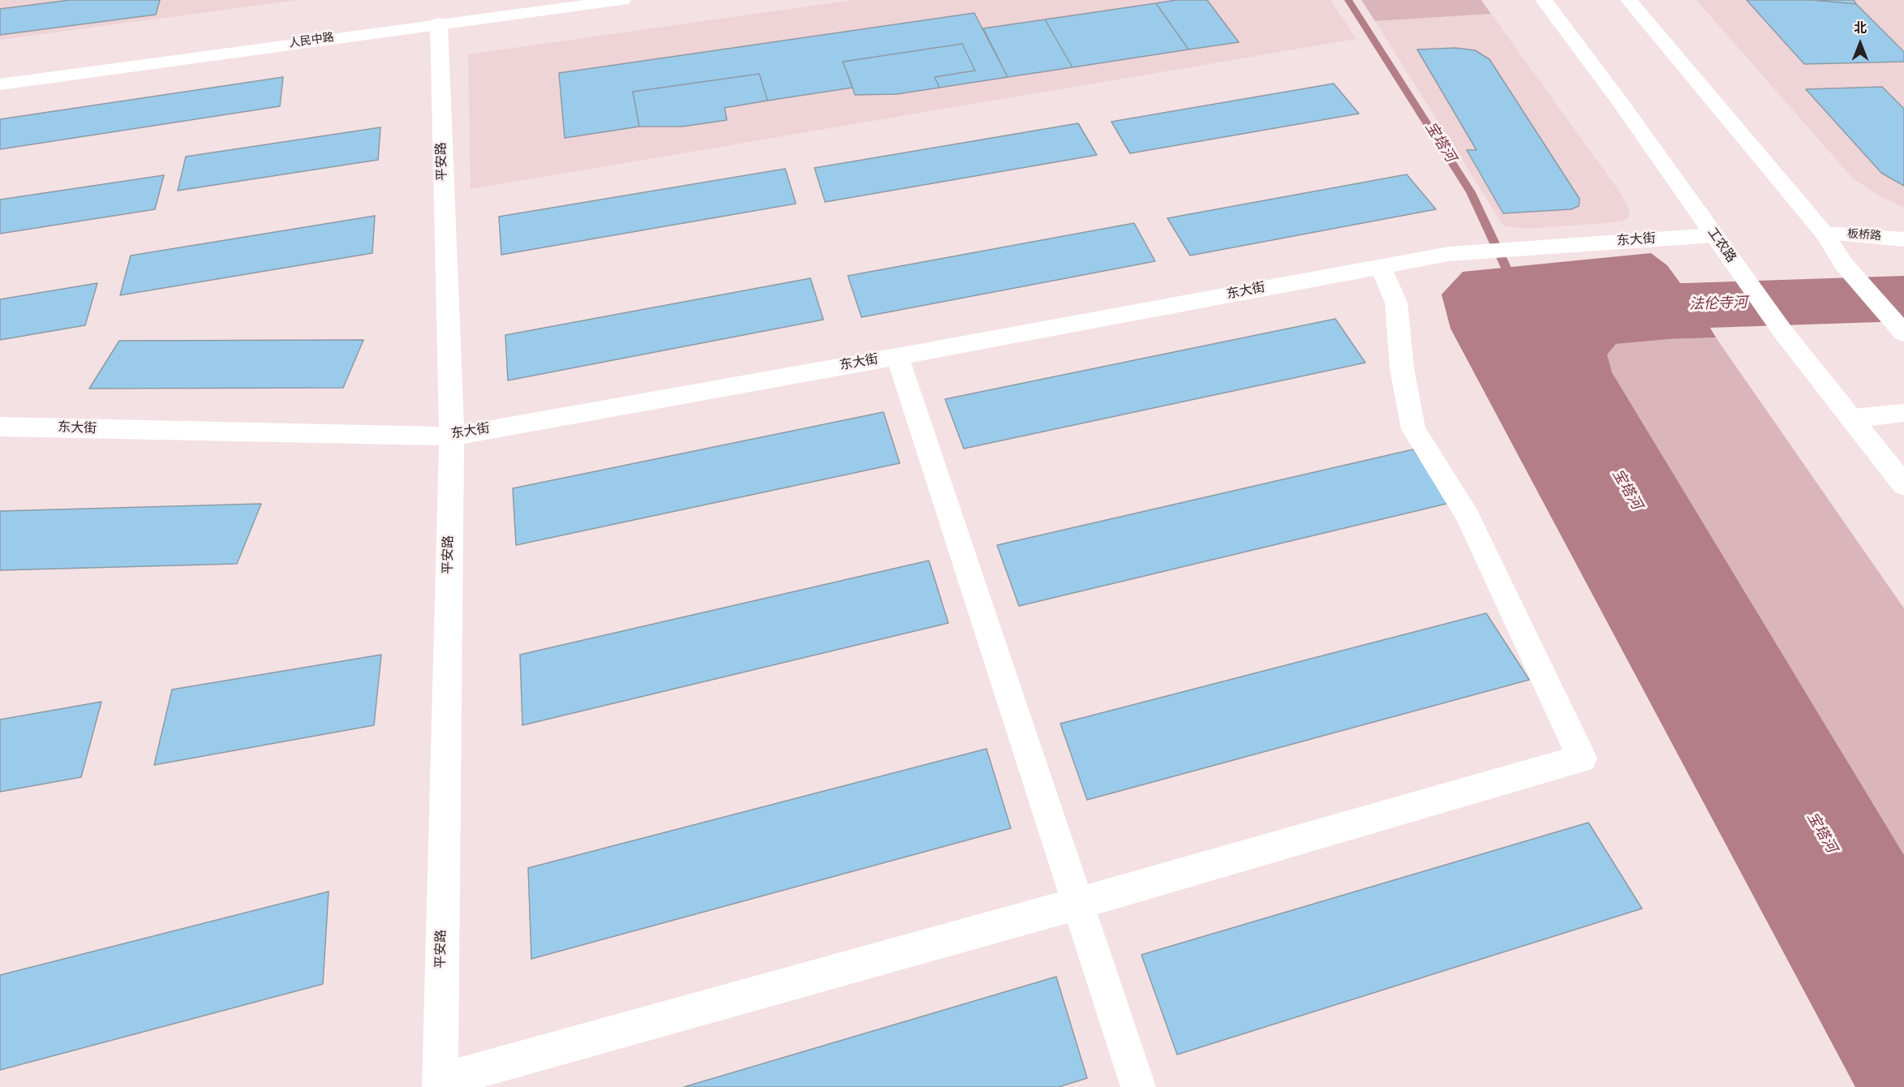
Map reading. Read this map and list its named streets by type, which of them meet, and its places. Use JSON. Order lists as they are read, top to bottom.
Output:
{
  "streets": {
    "street": [
      "人民中路",
      "平安路",
      "板桥路",
      "东大街",
      "工农路"
    ]
  },
  "crossings": [
    ["人民中路", "平安路"],
    ["平安路", "东大街"],
    ["东大街", "工农路"]
  ],
  "water": ["宝塔河", "法伦寺河"],
  "north": "top"
}
